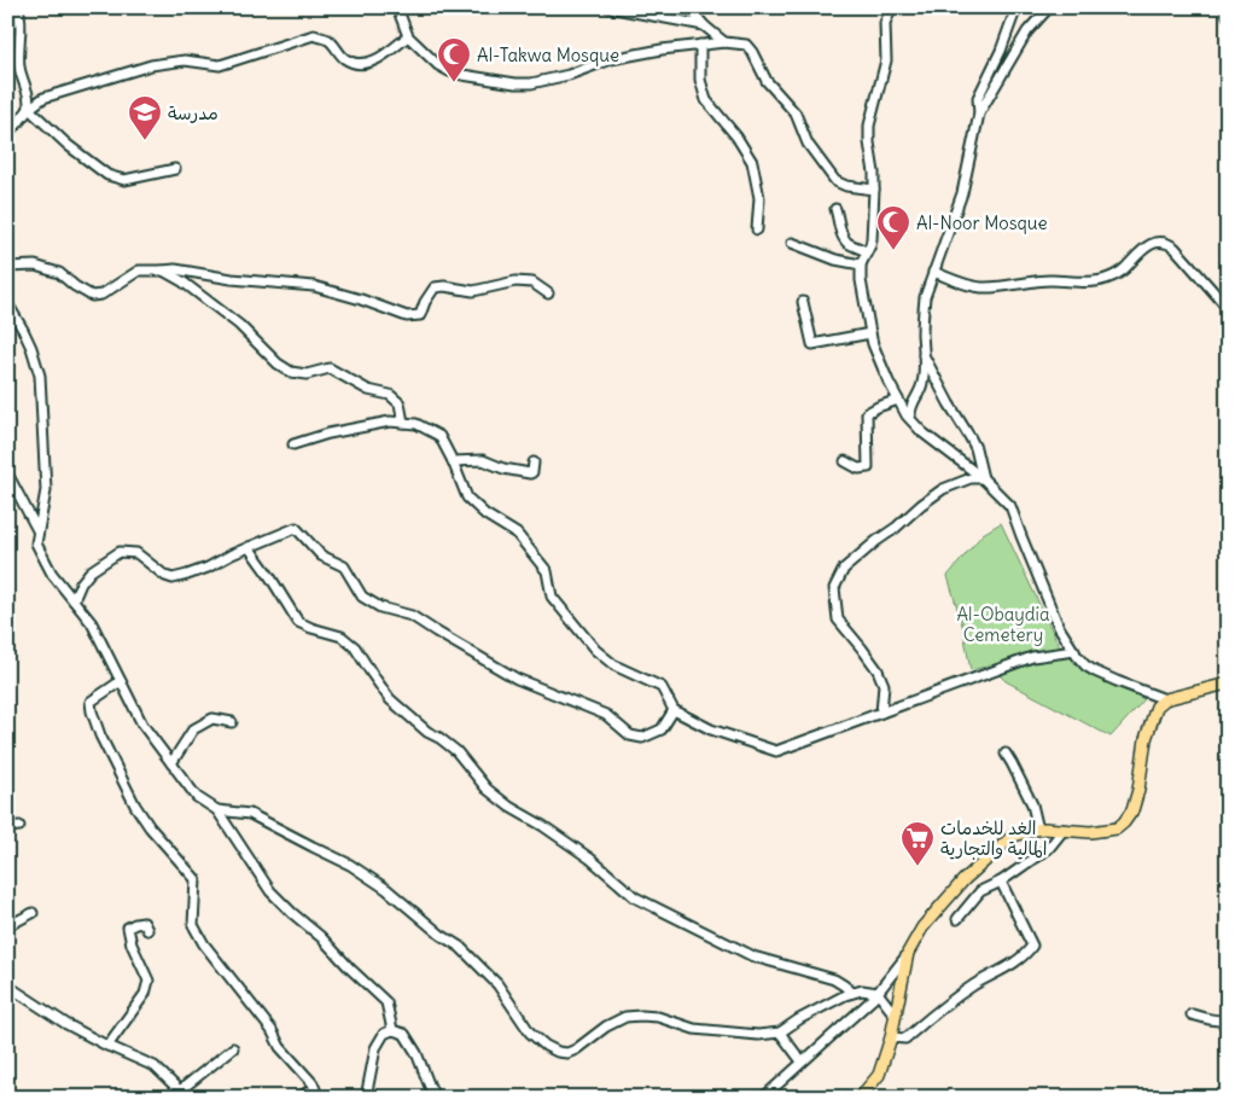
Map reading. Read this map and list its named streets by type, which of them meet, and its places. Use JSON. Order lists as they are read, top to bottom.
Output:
{
  "parks": ["Al-Obaydia Cemetery"],
  "places": {
    "mosque": ["Al-Takwa Mosque", "Al-Noor Mosque"],
    "school or university": ["مدرسة"],
    "supermarket": ["الغد للخدمات المالية والتجارية"]
  }
}
